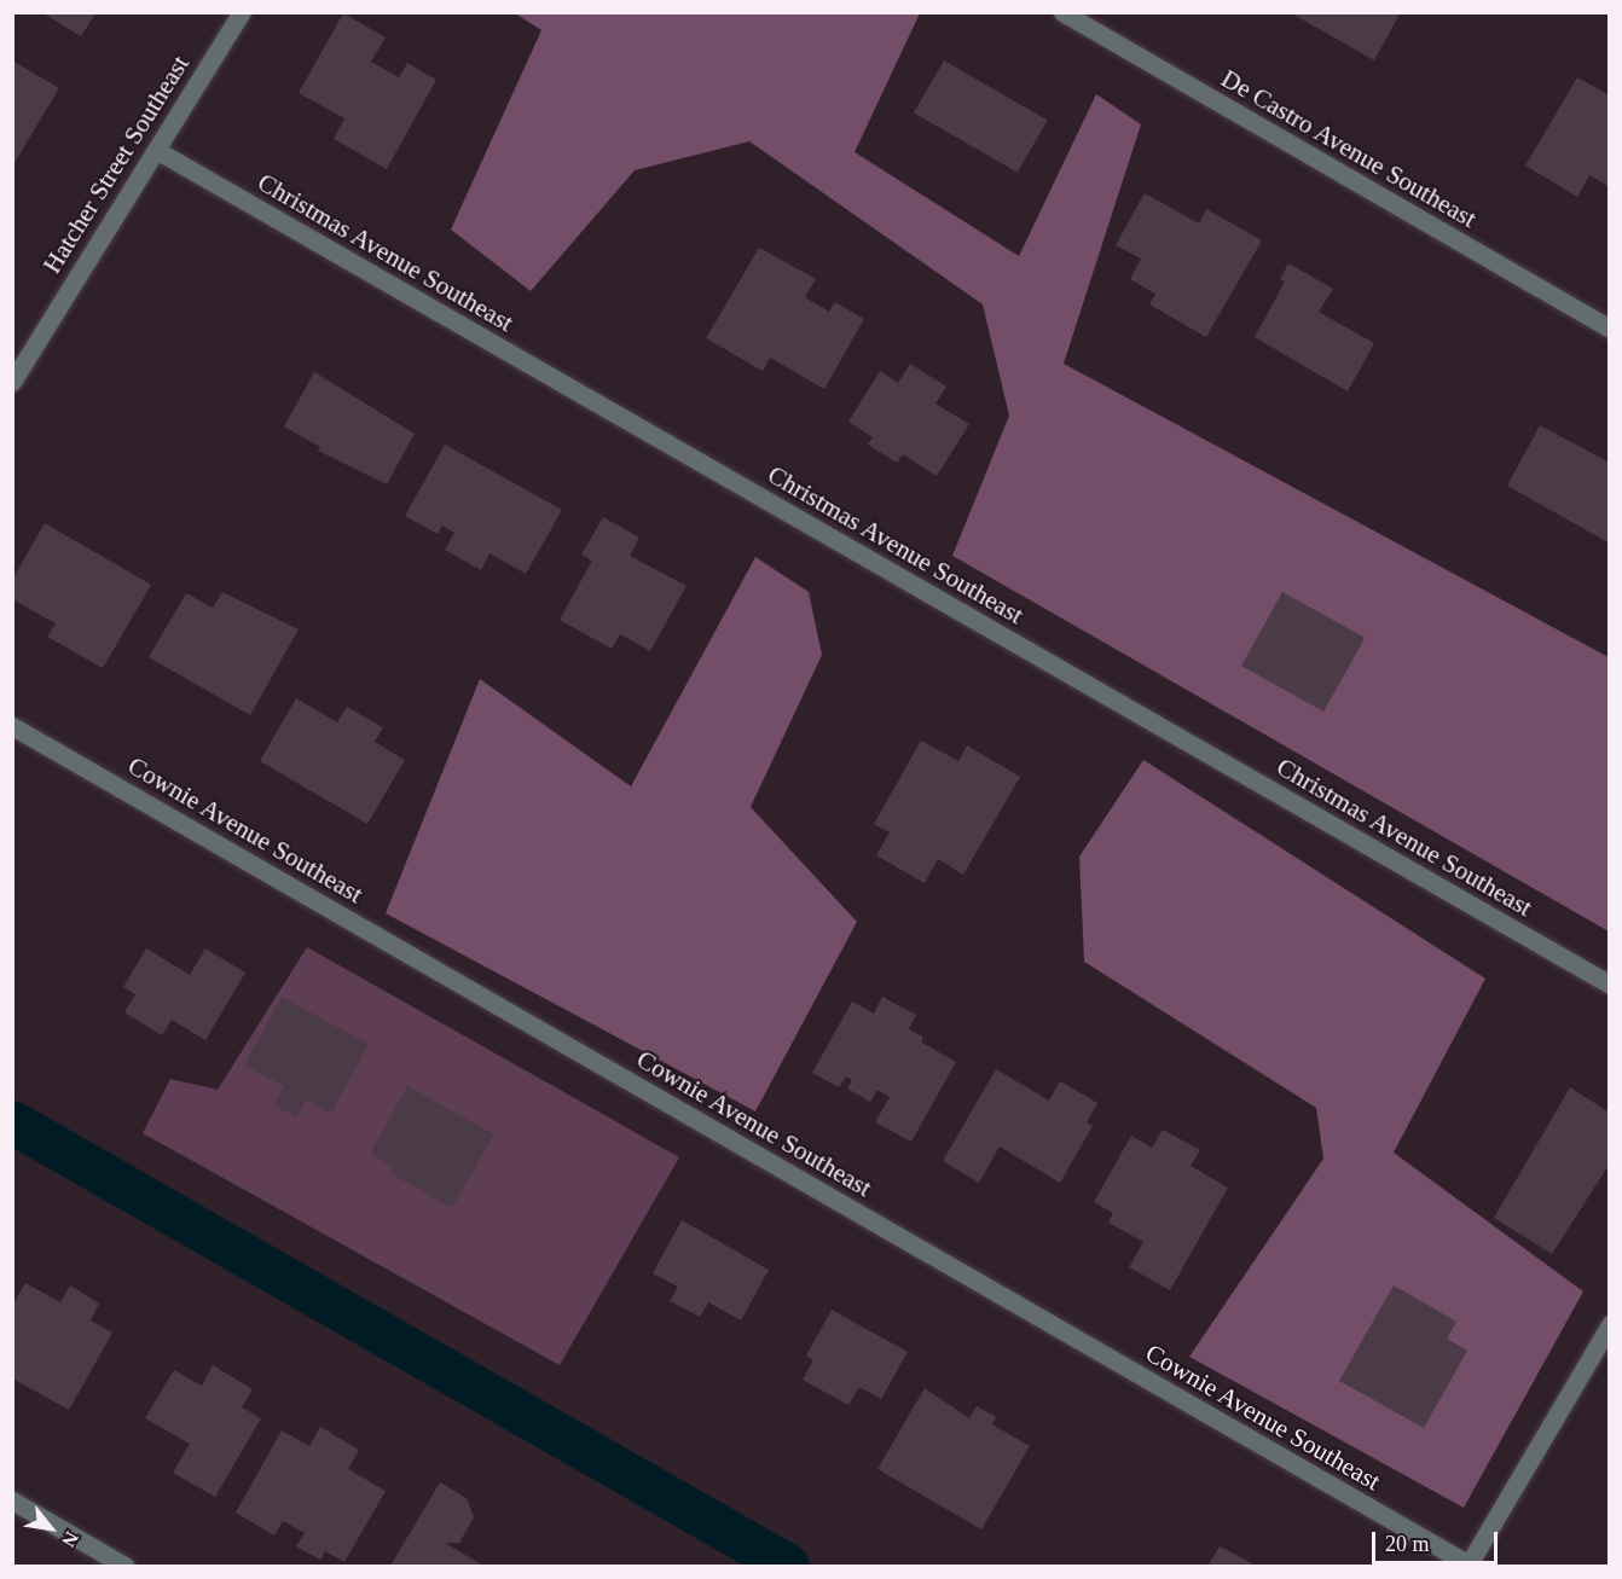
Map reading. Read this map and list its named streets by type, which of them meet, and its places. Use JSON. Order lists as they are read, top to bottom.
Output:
{
  "streets": {
    "street": [
      "De Castro Avenue Southeast",
      "Hatcher Street Southeast",
      "Christmas Avenue Southeast",
      "Cownie Avenue Southeast"
    ]
  },
  "crossings": [
    ["Hatcher Street Southeast", "Christmas Avenue Southeast"]
  ],
  "scale_bar": "20 m",
  "north": "bottom right"
}
